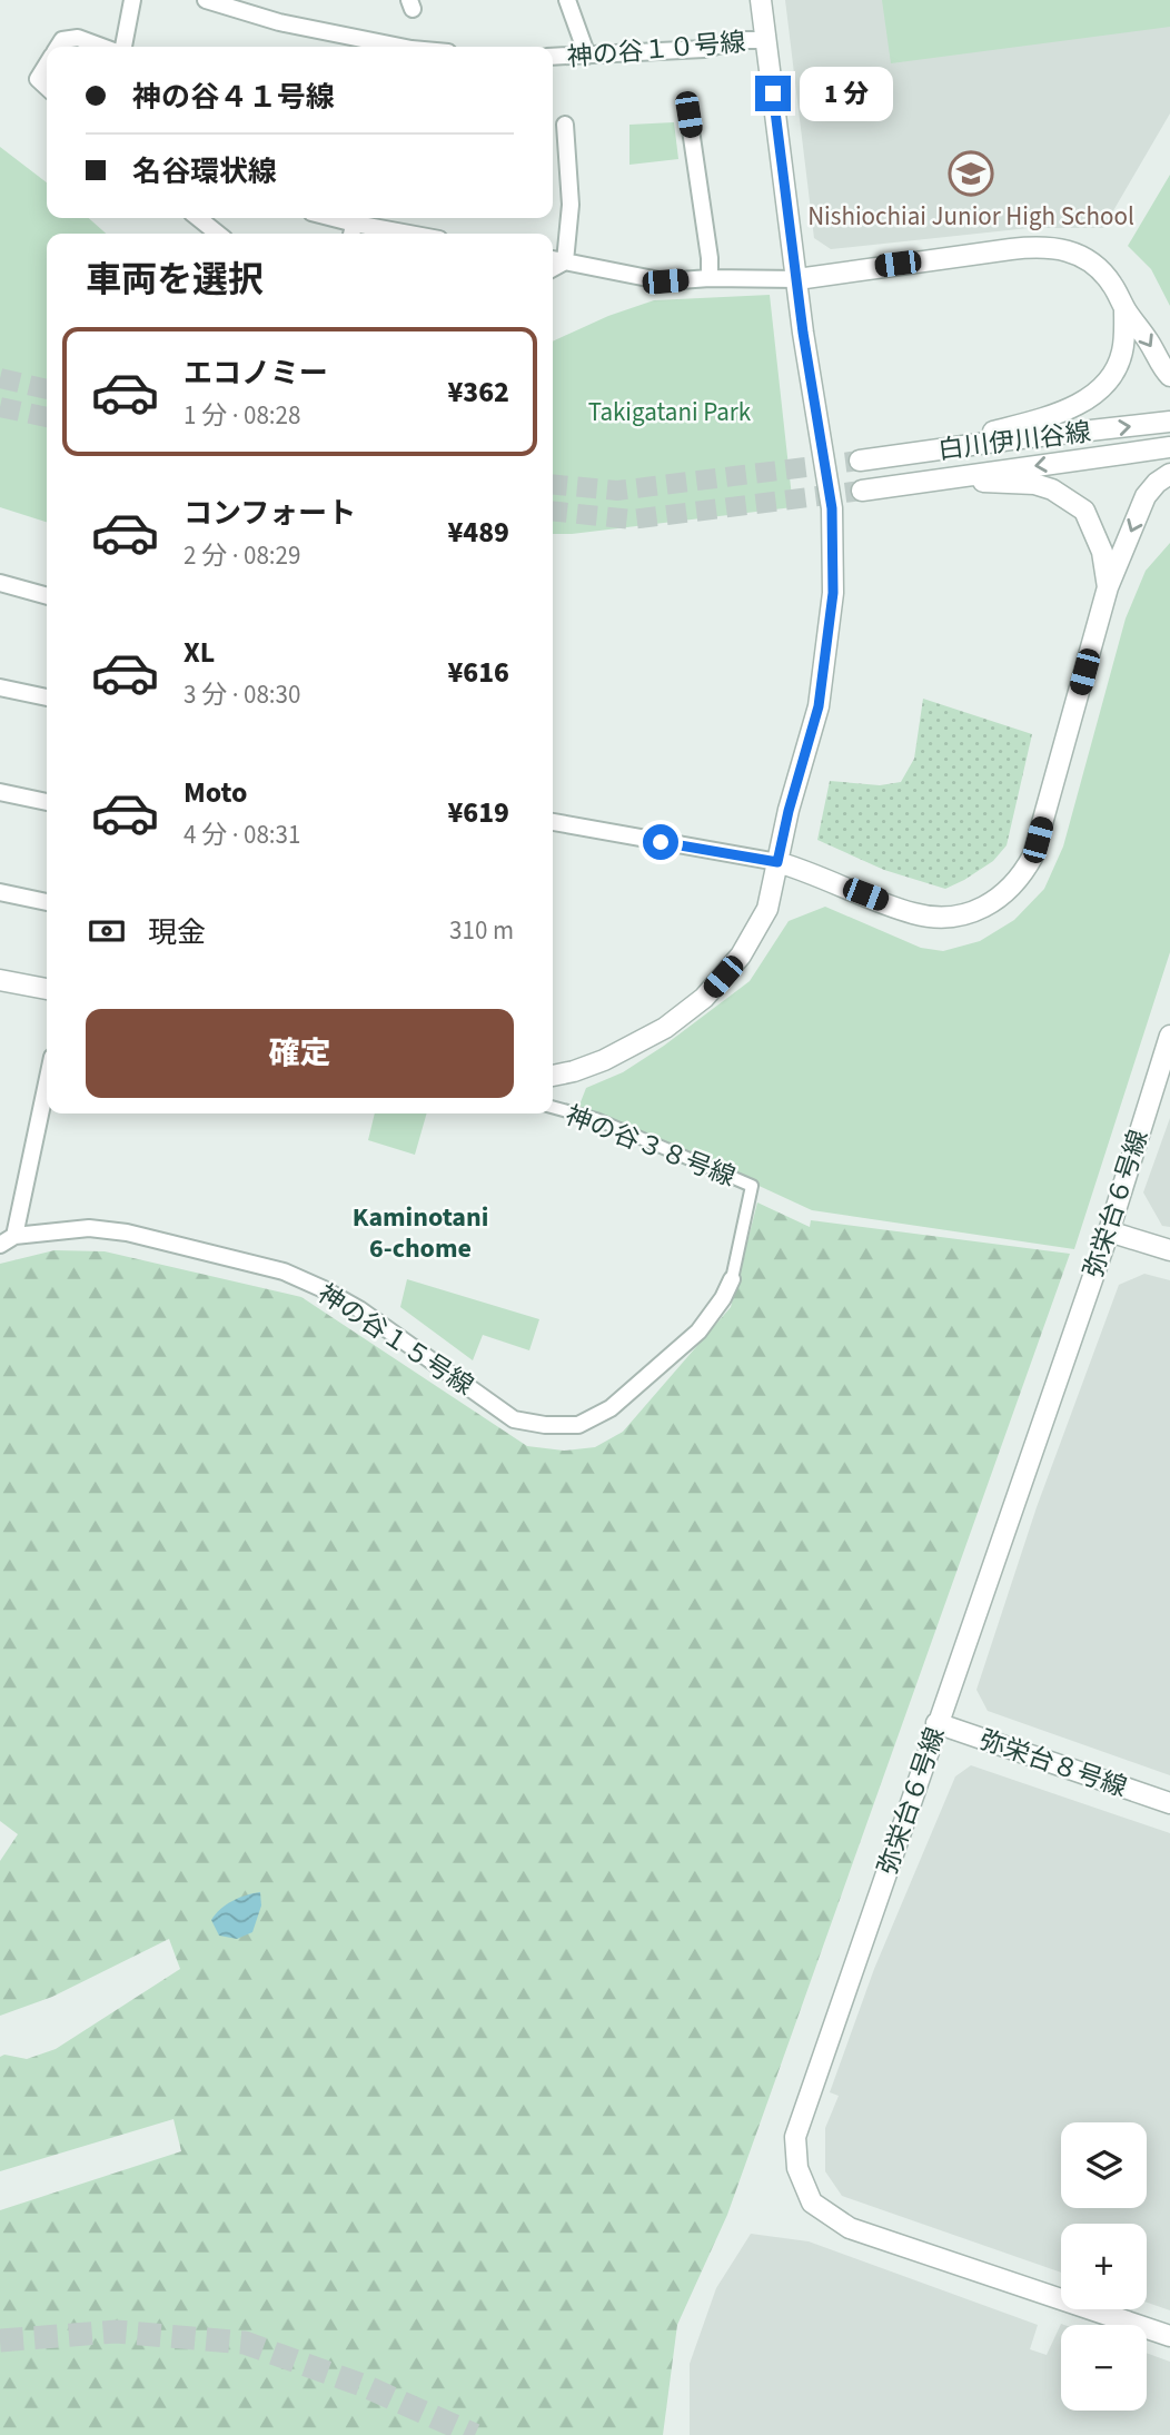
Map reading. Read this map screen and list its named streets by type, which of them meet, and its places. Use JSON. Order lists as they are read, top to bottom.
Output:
{
  "streets": {
    "street": [
      "神の谷１０号線",
      "白川伊川谷線",
      "神の谷３８号線",
      "弥栄台６号線",
      "神の谷１５号線",
      "弥栄台８号線"
    ]
  },
  "crossings": [
    ["神の谷３８号線", "神の谷１５号線"],
    ["弥栄台６号線", "弥栄台８号線"]
  ],
  "districts": ["Kaminotani 6-chome"],
  "parks": ["Takigatani Park"],
  "places": {
    "school or university": ["Nishiochiai Junior High School"]
  },
  "page": {
    "banner": ["神の谷４１号線", "名谷環状線"],
    "bubble": "1 分",
    "heading": "車両を選択",
    "list": [
      {
        "name": "エコノミー",
        "note": "1 分 · 08:28",
        "value": "¥362"
      },
      {
        "name": "コンフォート",
        "note": "2 分 · 08:29",
        "value": "¥489"
      },
      {
        "name": "XL",
        "note": "3 分 · 08:30",
        "value": "¥616"
      },
      {
        "name": "Moto",
        "note": "4 分 · 08:31",
        "value": "¥619"
      }
    ],
    "pay": ["現金", "310 m"],
    "buttons": "確定",
    "map_buttons": ["+", "−"]
  }
}
